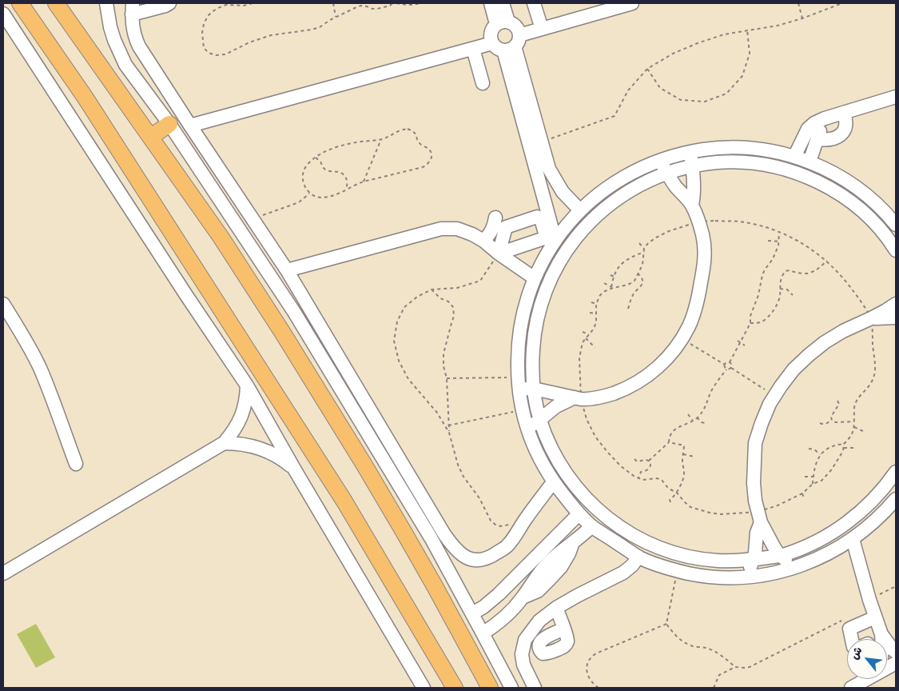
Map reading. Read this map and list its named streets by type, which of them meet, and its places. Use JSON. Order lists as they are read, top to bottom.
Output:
{
  "north": "top left"
}
